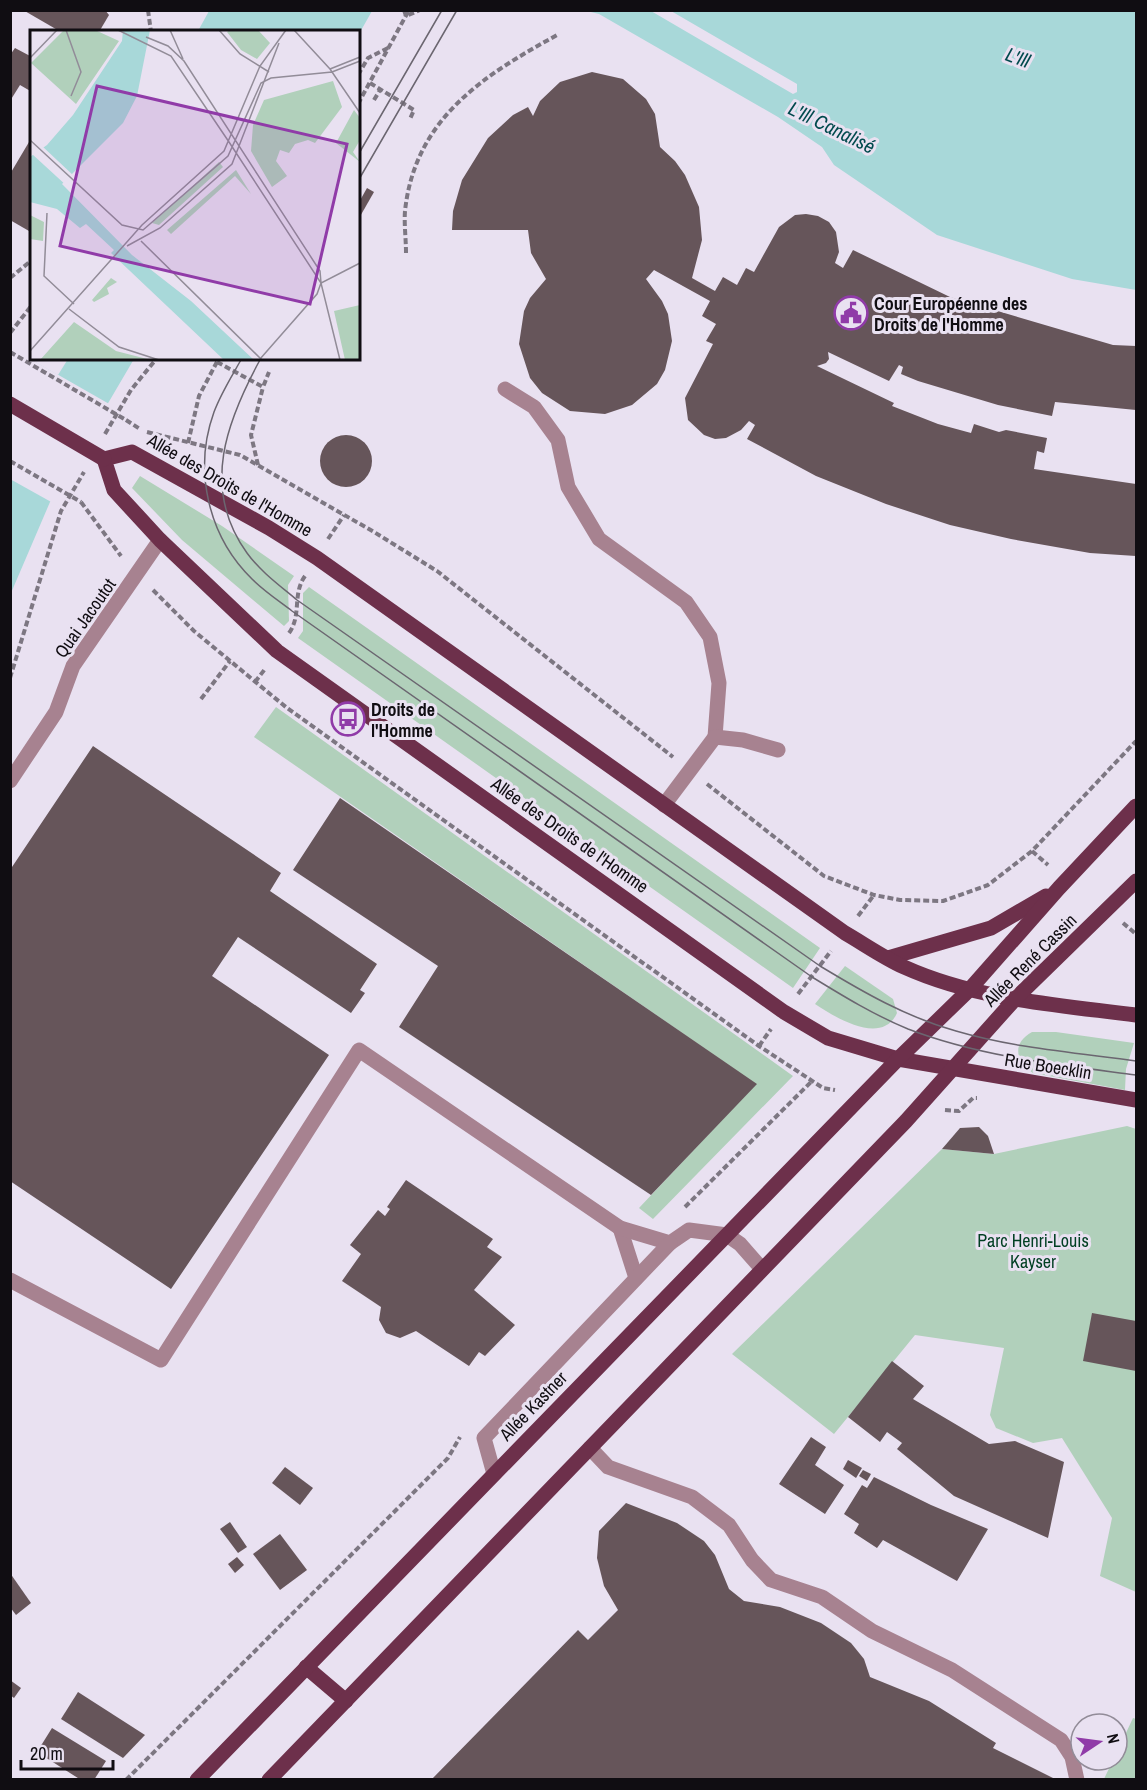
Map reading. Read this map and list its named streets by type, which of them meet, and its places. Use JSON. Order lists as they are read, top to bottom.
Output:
{
  "streets": {
    "main road": [
      "Allée des Droits de l'Homme",
      "Allée René Cassin",
      "Rue Boecklin",
      "Allée Kastner"
    ],
    "street": ["Quai Jacoutot"]
  },
  "crossings": [
    ["Allée des Droits de l'Homme", "Quai Jacoutot"],
    ["Allée des Droits de l'Homme", "Allée René Cassin"],
    ["Allée des Droits de l'Homme", "Rue Boecklin"],
    ["Allée des Droits de l'Homme", "Allée Kastner"],
    ["Allée René Cassin", "Rue Boecklin"],
    ["Allée René Cassin", "Allée Kastner"]
  ],
  "water": ["L'Ill", "L'Ill Canalisé"],
  "parks": ["Parc Henri-Louis Kayser"],
  "places": {
    "public building": ["Cour Européenne des Droits de l'Homme"],
    "bus stop": ["Droits de l'Homme"]
  },
  "scale_bar": "20 m",
  "north": "right"
}
